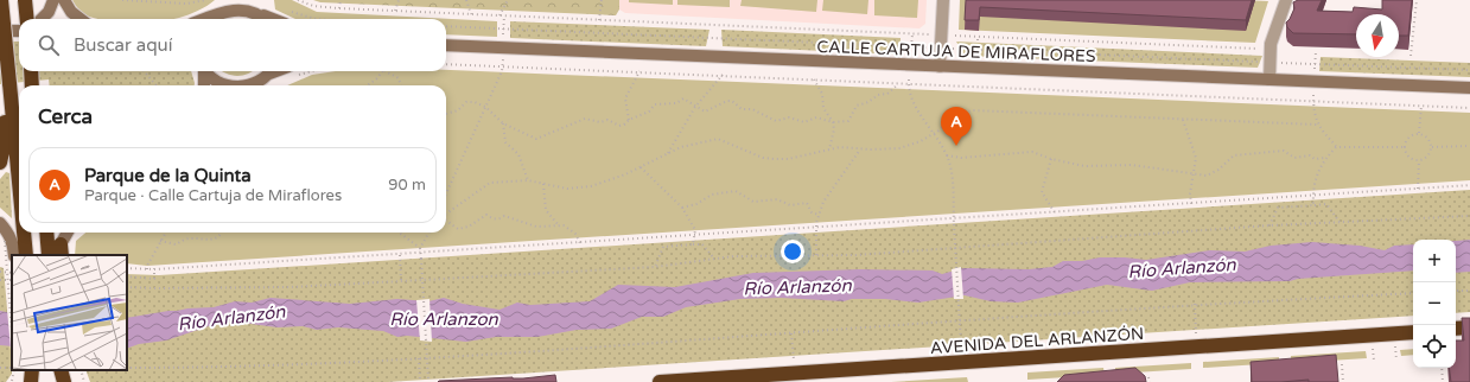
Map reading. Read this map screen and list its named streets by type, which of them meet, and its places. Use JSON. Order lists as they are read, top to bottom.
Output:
{
  "streets": {
    "highway": ["AVENIDA DEL ARLANZÓN"],
    "street": ["CALLE CARTUJA DE MIRAFLORES"]
  },
  "water": ["Río Arlanzón", "Río Arlanzon"],
  "north": "bottom",
  "page": {
    "search": "Buscar aquí",
    "heading": "Cerca",
    "pins": "A",
    "list": [
      {
        "mark": "A",
        "name": "Parque de la Quinta",
        "note": "Parque · Calle Cartuja de Miraflores",
        "value": "90 m"
      }
    ],
    "map_buttons": ["+", "−"]
  }
}
